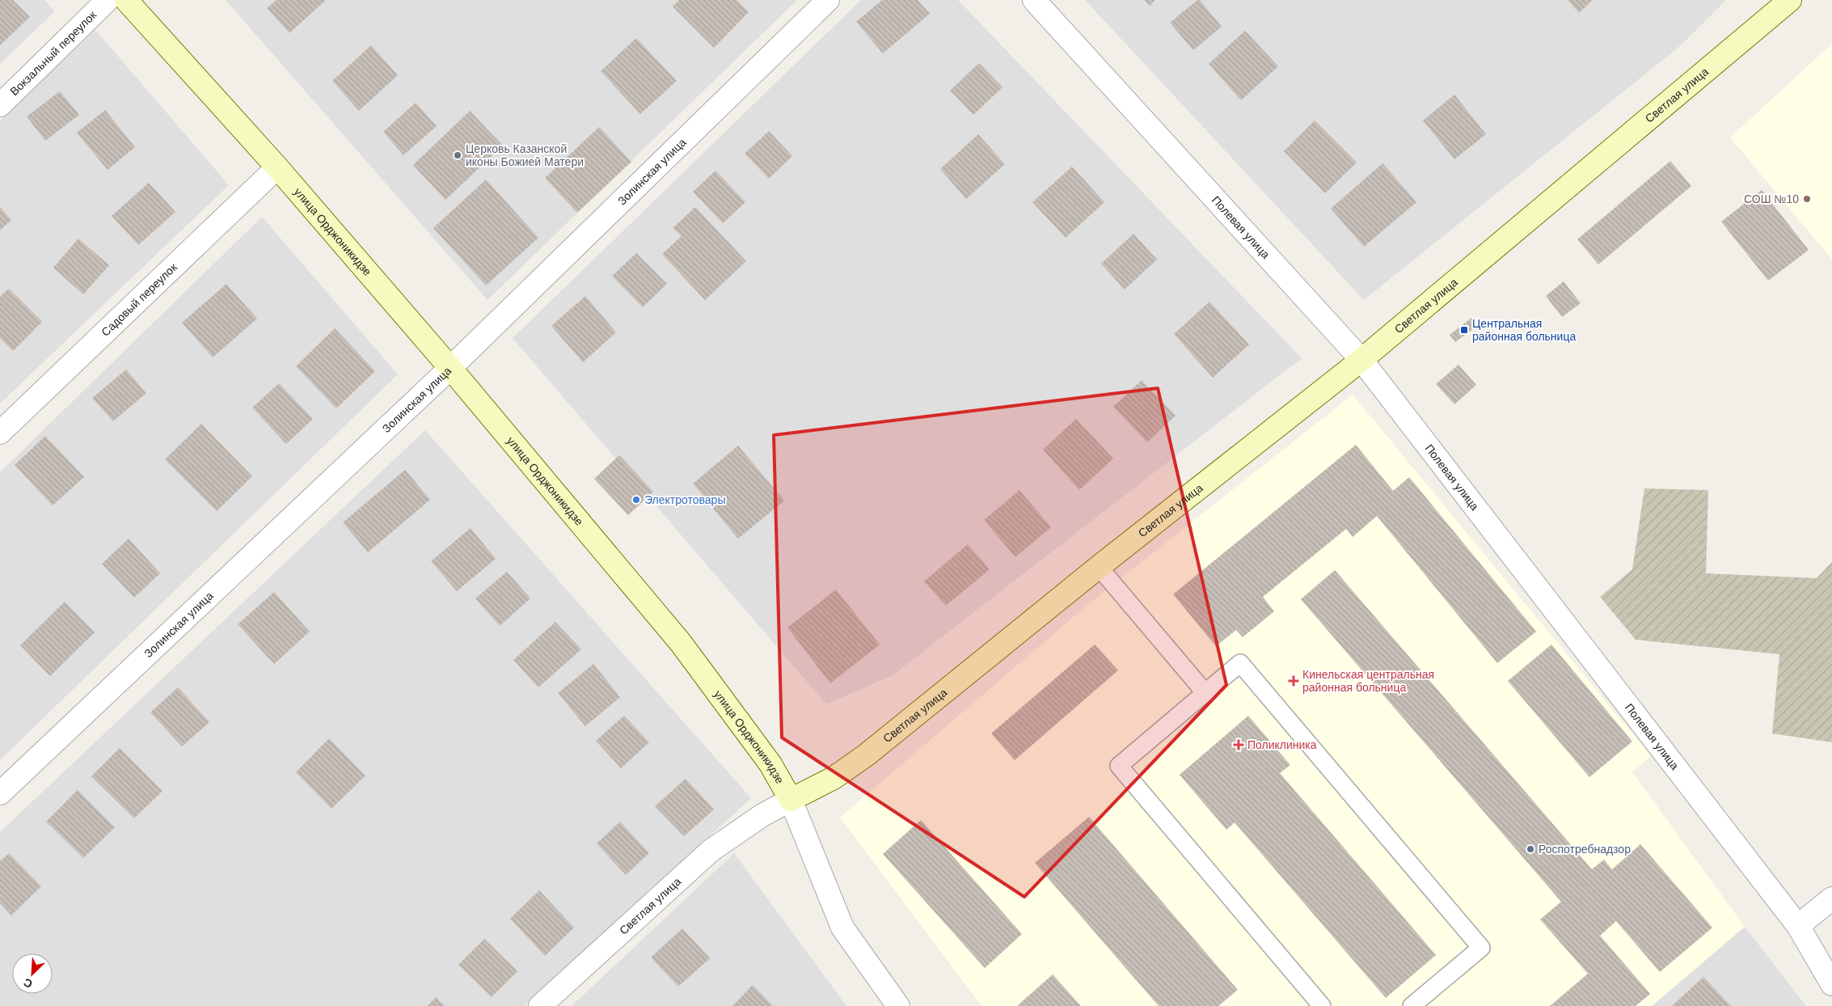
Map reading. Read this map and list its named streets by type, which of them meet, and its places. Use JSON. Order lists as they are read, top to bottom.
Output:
{
  "streets": {
    "main road": ["Светлая улица", "улица Орджоникидзе"],
    "street": [
      "Вокзальный переулок",
      "Золинская улица",
      "Полевая улица",
      "Садовый переулок"
    ]
  },
  "crossings": [
    ["Светлая улица", "Полевая улица"],
    ["Светлая улица", "улица Орджоникидзе"],
    ["Золинская улица", "улица Орджоникидзе"],
    ["улица Орджоникидзе", "Садовый переулок"]
  ],
  "places": {
    "other": [
      "Церковь Казанской иконы Божией Матери",
      "СОШ №10",
      "Электротовары",
      "Роспотребнадзор"
    ],
    "transit": ["Центральная районная больница"],
    "health": ["Кинельская центральная районная больница", "Поликлиника"]
  },
  "north": "bottom left"
}
